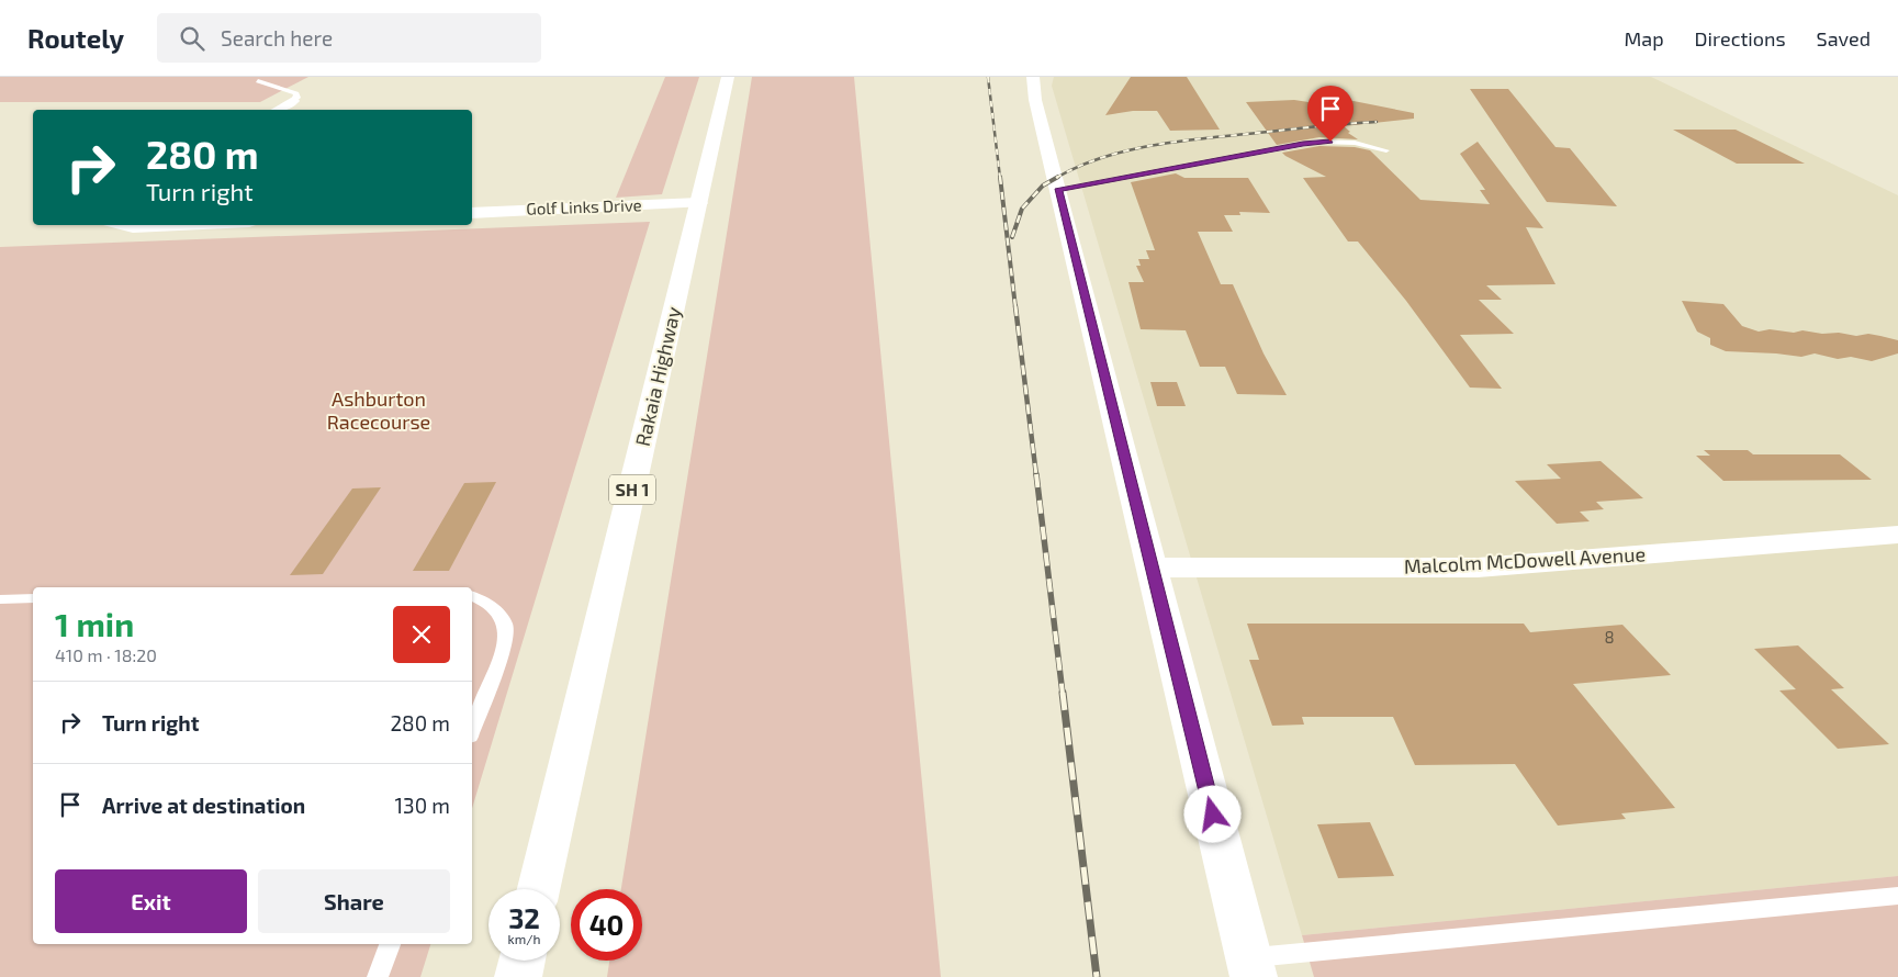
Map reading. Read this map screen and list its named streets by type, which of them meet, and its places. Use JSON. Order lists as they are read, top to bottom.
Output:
{
  "streets": {
    "main road": ["Rakaia Highway", "SH 1"],
    "street": ["Golf Links Drive", "Malcolm McDowell Avenue"]
  },
  "crossings": [
    ["Golf Links Drive", "Rakaia Highway"]
  ],
  "parks": ["Ashburton Racecourse"],
  "house_numbers": ["8"],
  "page": {
    "header": "Routely",
    "search": "Search here",
    "nav": ["Map", "Directions", "Saved"],
    "turn": ["280 m", "Turn right"],
    "heading": ["1 min", "410 m · 18:20"],
    "list": [
      {
        "name": "Turn right",
        "value": "280 m"
      },
      {
        "name": "Arrive at destination",
        "value": "130 m"
      }
    ],
    "buttons": ["Exit", "Share"],
    "speed": "32 km/h",
    "limit": "40"
  }
}
